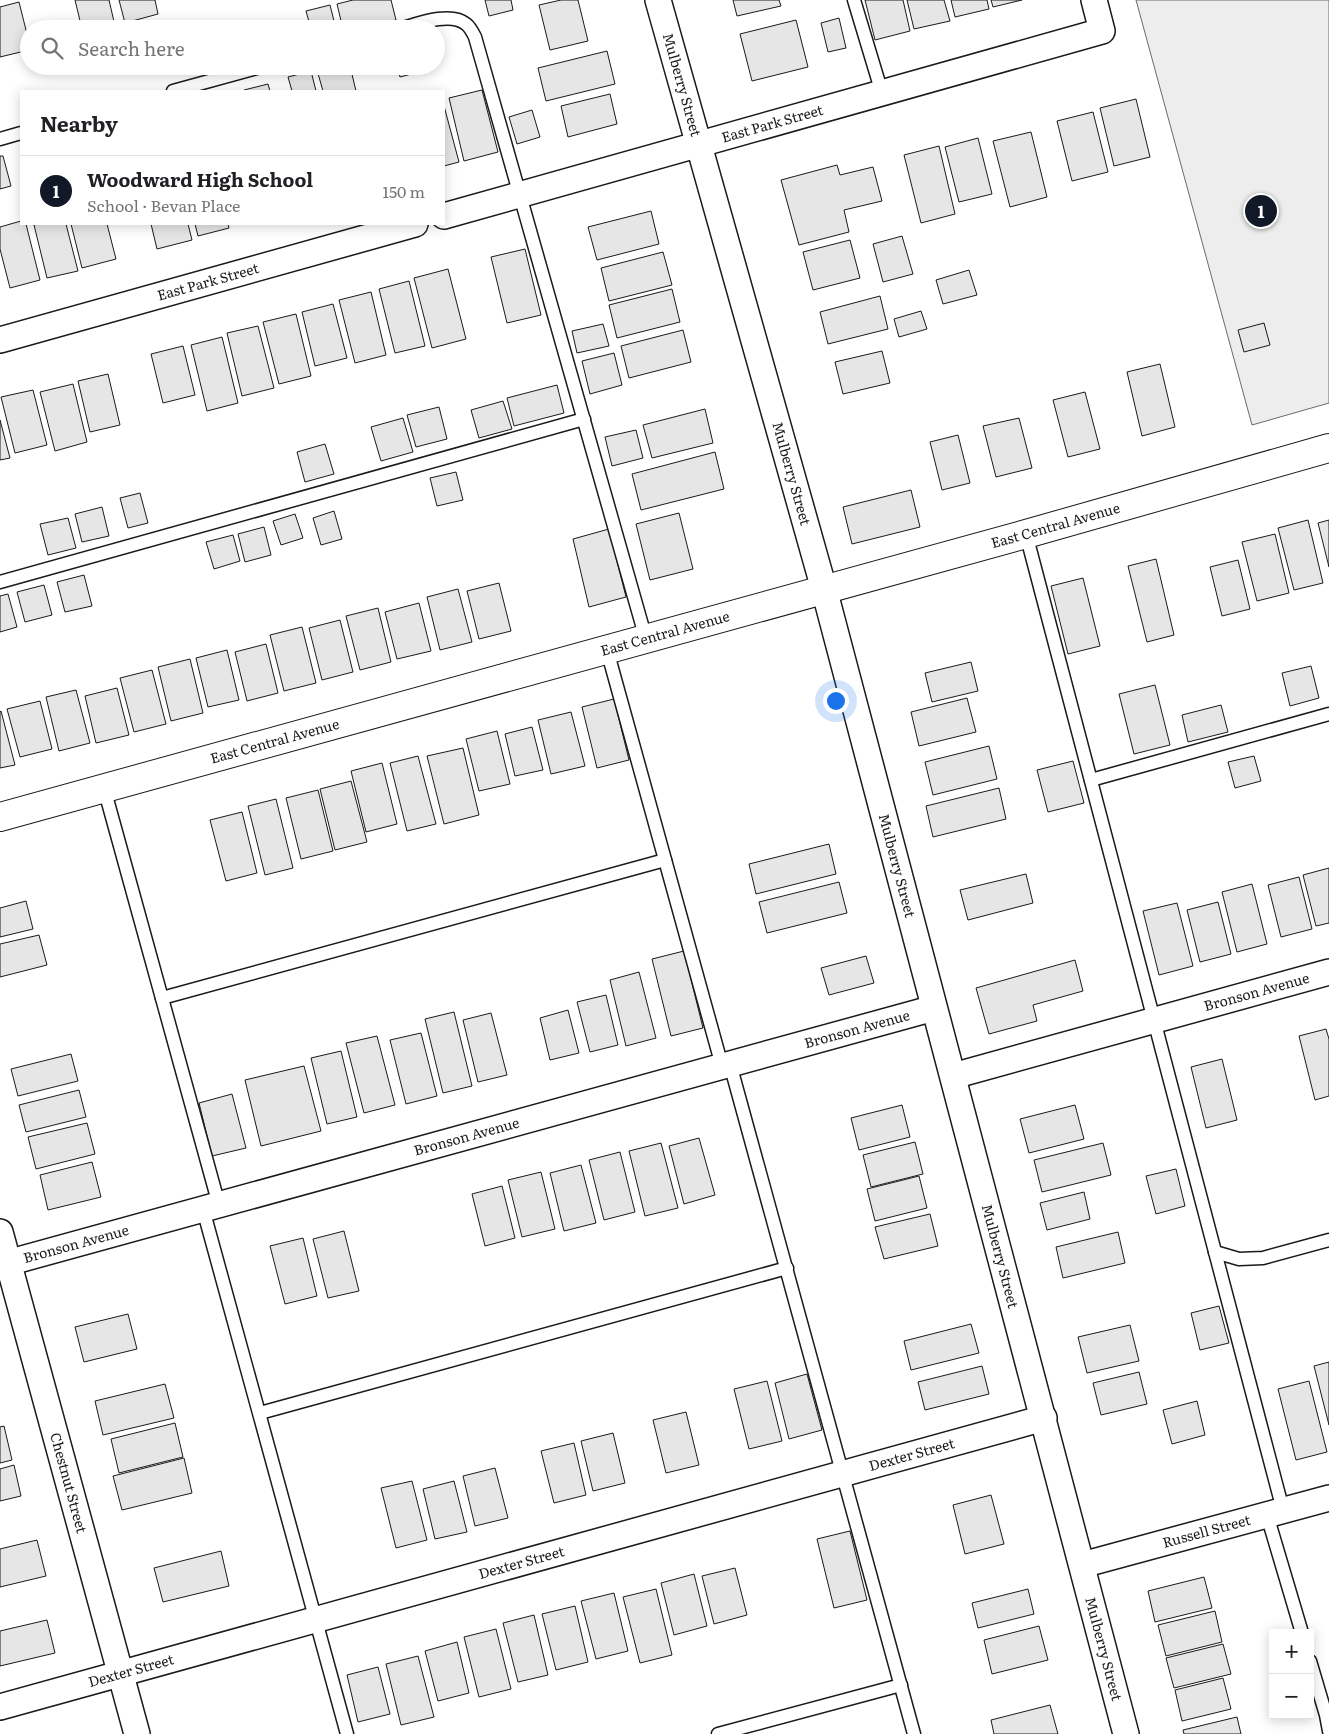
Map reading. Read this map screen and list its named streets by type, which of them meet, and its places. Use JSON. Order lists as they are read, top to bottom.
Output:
{
  "streets": {
    "street": [
      "Mulberry Street",
      "East Park Street",
      "East Central Avenue",
      "Bronson Avenue",
      "Dexter Street",
      "Chestnut Street",
      "Russell Street"
    ]
  },
  "crossings": [
    ["Mulberry Street", "East Park Street"],
    ["Mulberry Street", "East Central Avenue"],
    ["Mulberry Street", "Bronson Avenue"],
    ["Mulberry Street", "Dexter Street"],
    ["Mulberry Street", "Russell Street"],
    ["Bronson Avenue", "Chestnut Street"],
    ["Dexter Street", "Chestnut Street"]
  ],
  "page": {
    "search": "Search here",
    "heading": "Nearby",
    "list": [
      {
        "mark": "1",
        "name": "Woodward High School",
        "note": "School · Bevan Place",
        "value": "150 m"
      }
    ],
    "pins": "1",
    "map_buttons": ["+", "−"]
  }
}
